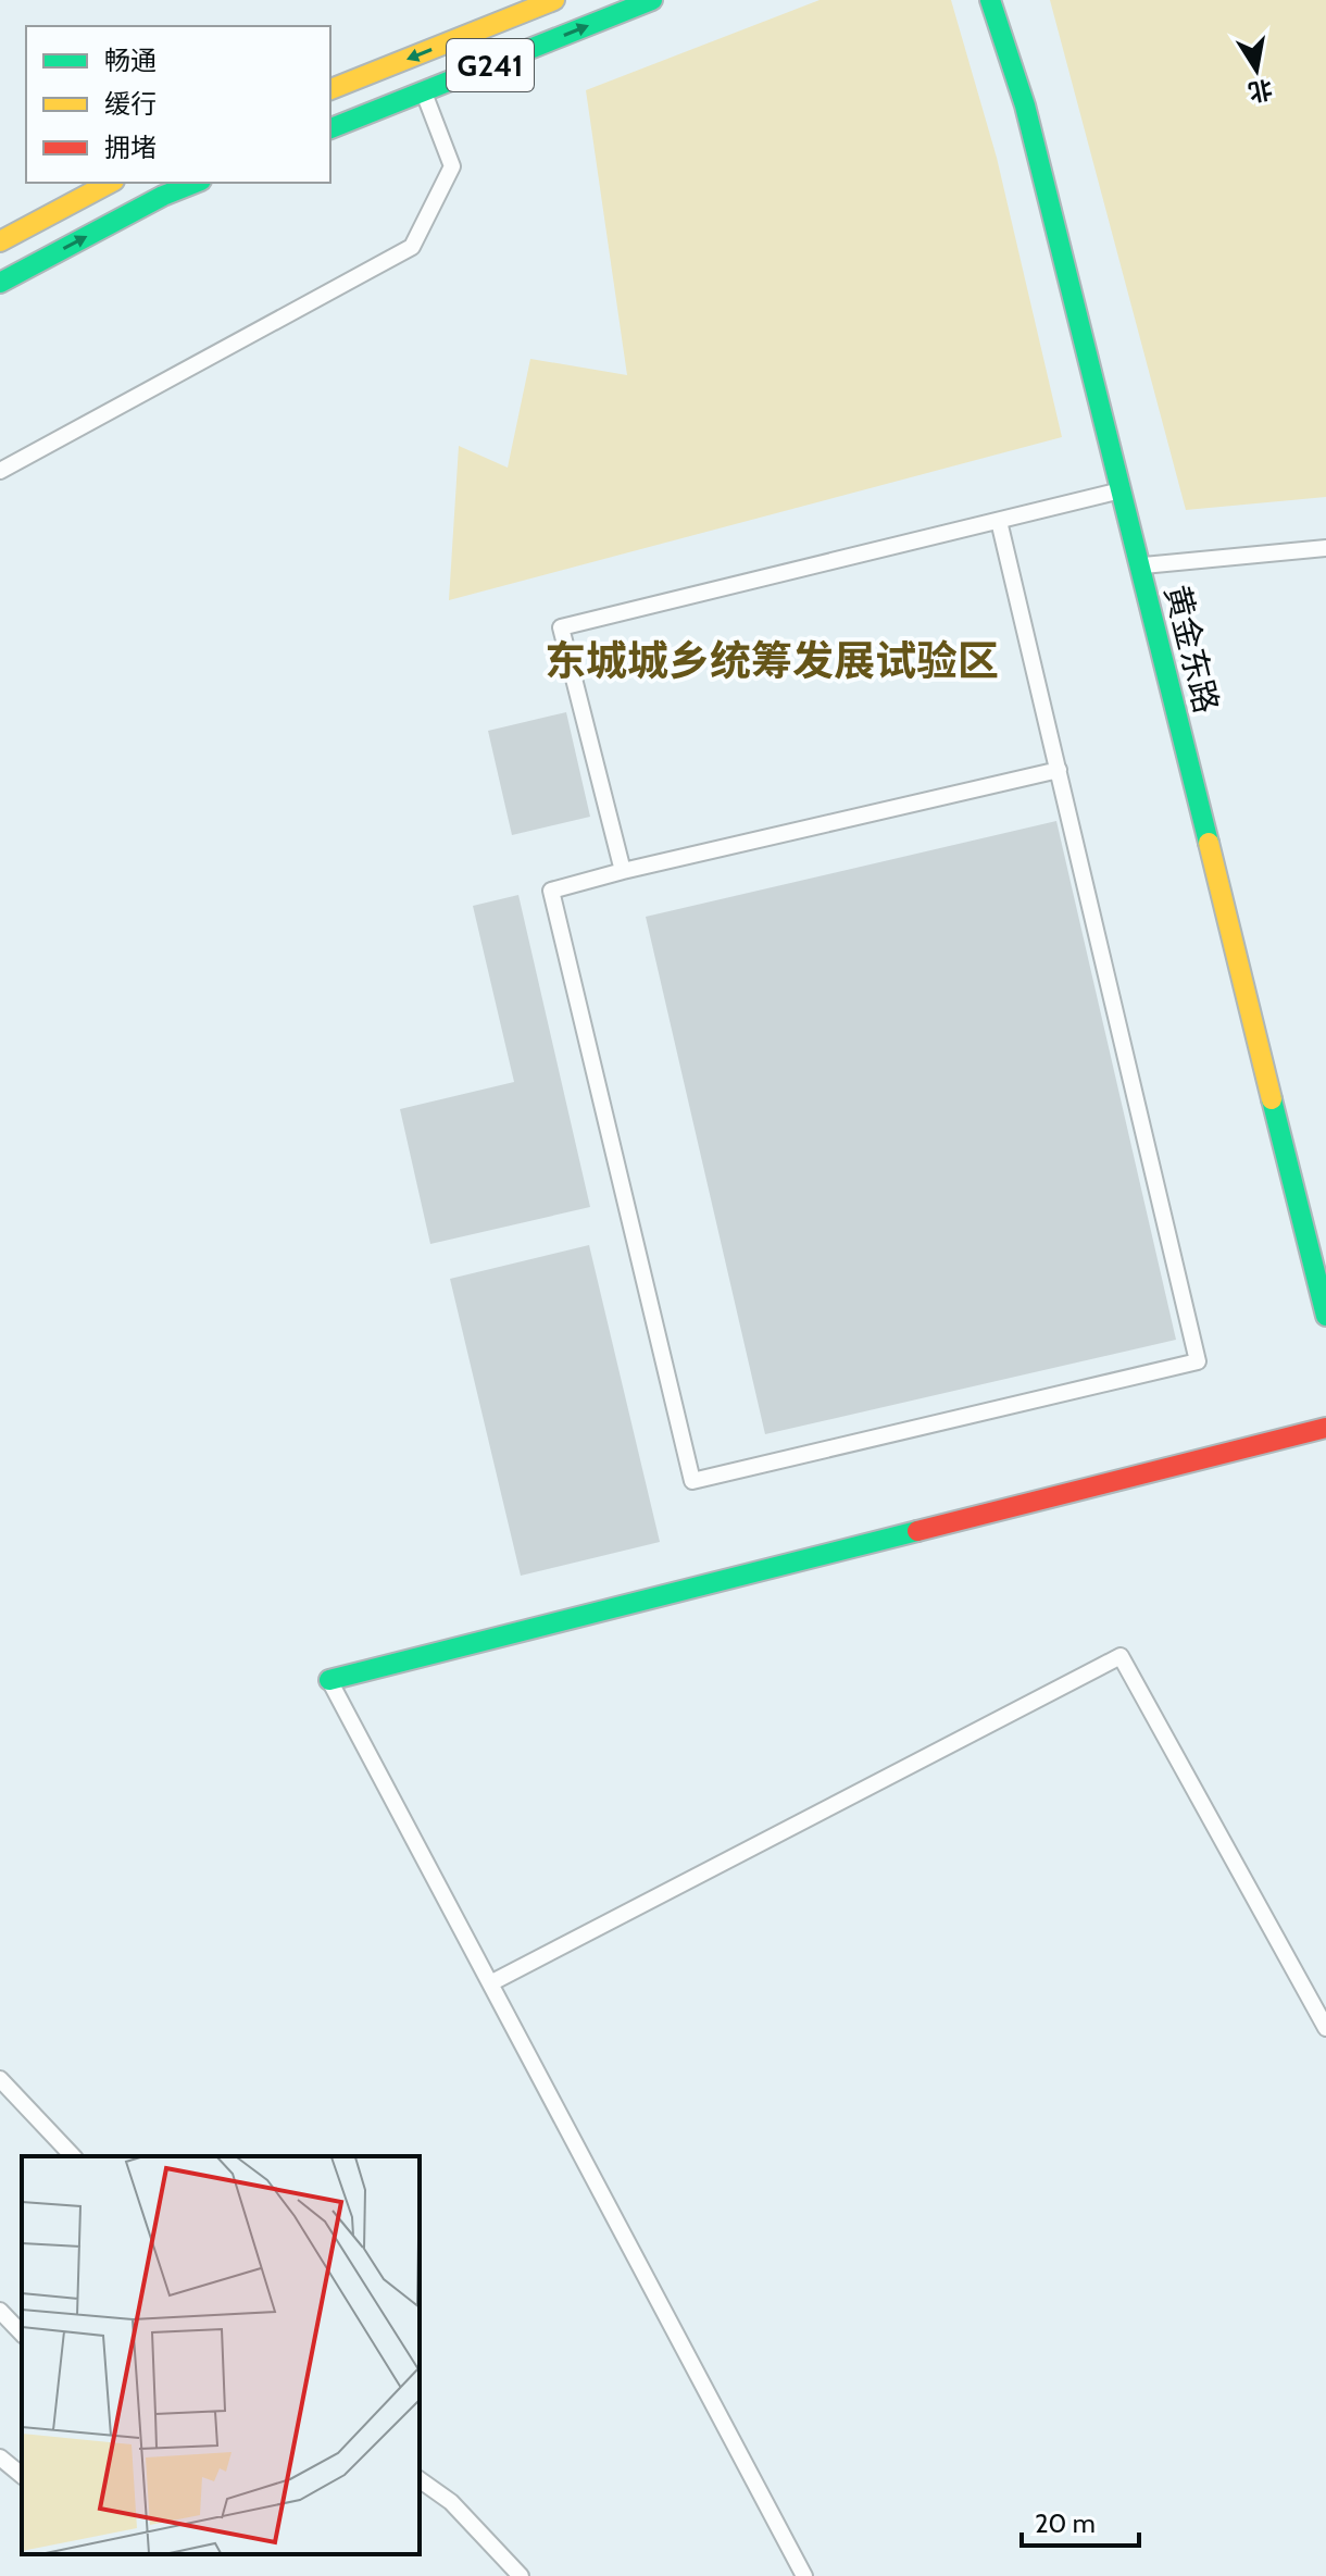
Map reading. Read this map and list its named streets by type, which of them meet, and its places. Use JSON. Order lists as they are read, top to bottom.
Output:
{
  "streets": {
    "main road": ["G241", "黄金东路"]
  },
  "districts": ["东城城乡统筹发展试验区"],
  "legend": ["畅通", "缓行", "拥堵"],
  "scale_bar": "20 m",
  "north": "bottom"
}
